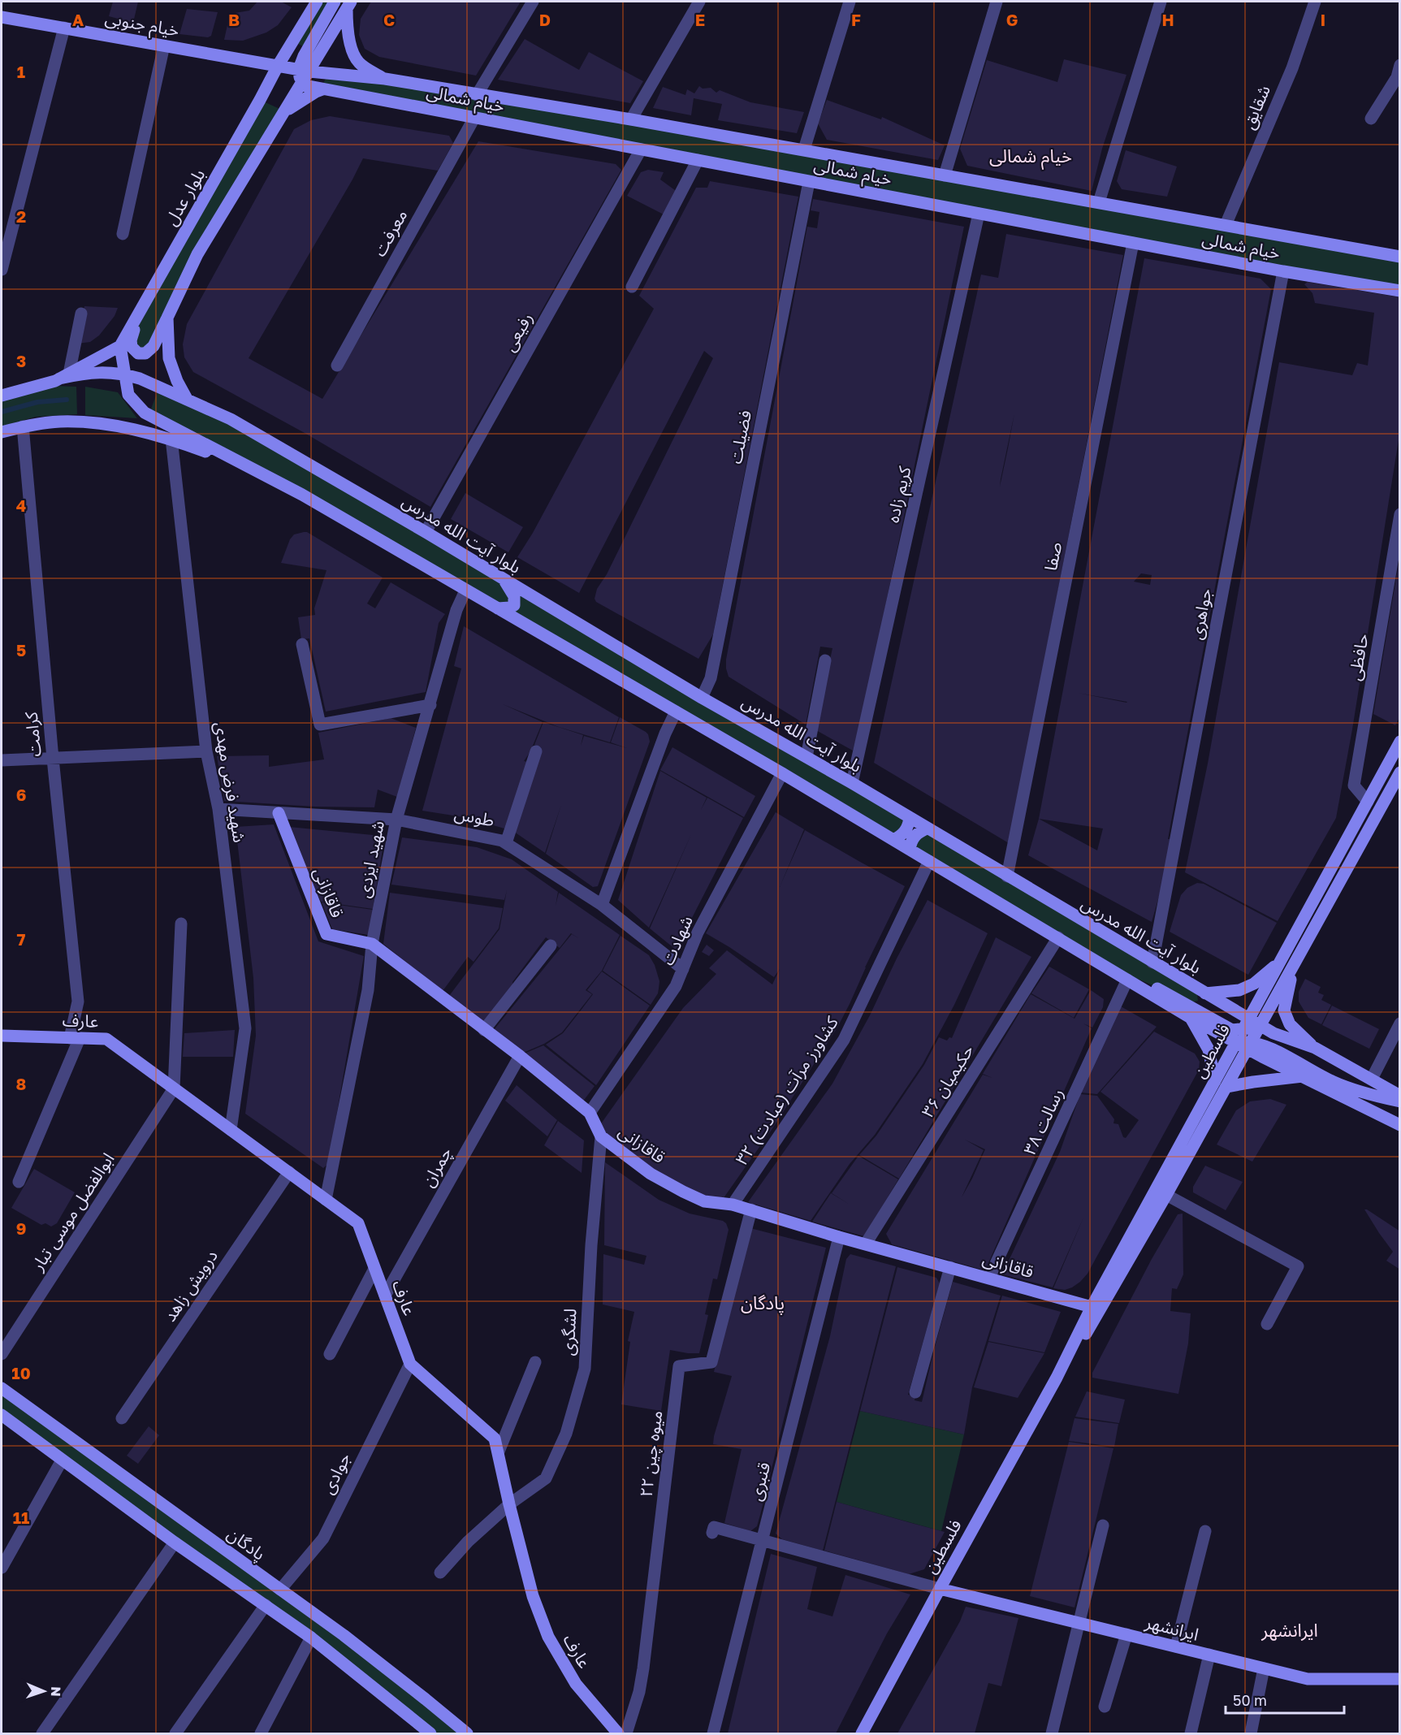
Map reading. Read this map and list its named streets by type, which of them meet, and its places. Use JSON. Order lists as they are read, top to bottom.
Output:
{
  "streets": {
    "main road": [
      "خیام جنوبی",
      "خیام شمالی",
      "بلوار عدل",
      "بلوار آیت الله مدرس",
      "قاقازانی",
      "عارف",
      "فلسطین",
      "پادگان",
      "ایرانشهر"
    ],
    "street": [
      "شقایق",
      "معرفت",
      "رفیعی",
      "فضیلت",
      "کریم زاده",
      "صفا",
      "جواهری",
      "حافظی",
      "کرامت",
      "شهید فرض مهدی",
      "طوس",
      "شهید ایزدی",
      "شهادت",
      "۳۶ حکیمیان",
      "۳۲ کشاورز مرآت (عبادت)",
      "۳۸ رسالت",
      "چمران",
      "ابوالفضل موسی تبار",
      "درویش زاهد",
      "لشگری",
      "۲۲ میوه چین",
      "جوادی",
      "قنبری"
    ]
  },
  "crossings": [
    ["خیام جنوبی", "خیام شمالی"],
    ["خیام جنوبی", "بلوار عدل"],
    ["خیام شمالی", "شقایق"],
    ["خیام شمالی", "معرفت"],
    ["خیام شمالی", "رفیعی"],
    ["خیام شمالی", "فضیلت"],
    ["خیام شمالی", "کریم زاده"],
    ["خیام شمالی", "صفا"],
    ["خیام شمالی", "جواهری"],
    ["رفیعی", "بلوار آیت الله مدرس"],
    ["فضیلت", "بلوار آیت الله مدرس"],
    ["کریم زاده", "بلوار آیت الله مدرس"],
    ["بلوار آیت الله مدرس", "صفا"],
    ["بلوار آیت الله مدرس", "جواهری"],
    ["بلوار آیت الله مدرس", "فلسطین"],
    ["حافظی", "فلسطین"],
    ["کرامت", "عارف"],
    ["شهید فرض مهدی", "طوس"],
    ["شهید فرض مهدی", "عارف"],
    ["طوس", "شهید ایزدی"],
    ["طوس", "قاقازانی"],
    ["طوس", "شهادت"],
    ["شهید ایزدی", "قاقازانی"],
    ["شهید ایزدی", "عارف"],
    ["قاقازانی", "شهادت"],
    ["قاقازانی", "فلسطین"],
    ["قاقازانی", "۳۶ حکیمیان"],
    ["قاقازانی", "۳۲ کشاورز مرآت (عبادت)"],
    ["قاقازانی", "۳۸ رسالت"],
    ["قاقازانی", "چمران"],
    ["قاقازانی", "لشگری"],
    ["قاقازانی", "۲۲ میوه چین"],
    ["قاقازانی", "قنبری"],
    ["عارف", "چمران"],
    ["عارف", "ابوالفضل موسی تبار"],
    ["عارف", "درویش زاهد"],
    ["عارف", "لشگری"],
    ["عارف", "جوادی"],
    ["فلسطین", "ایرانشهر"],
    ["جوادی", "پادگان"]
  ],
  "districts": ["خیام شمالی", "پادگان", "ایرانشهر"],
  "scale_bar": "50 m",
  "north": "right",
  "grid": {
    "columns": [
      "A",
      "B",
      "C",
      "D",
      "E",
      "F",
      "G",
      "H",
      "I"
    ],
    "rows": [
      "1",
      "2",
      "3",
      "4",
      "5",
      "6",
      "7",
      "8",
      "9",
      "10",
      "11"
    ]
  }
}
